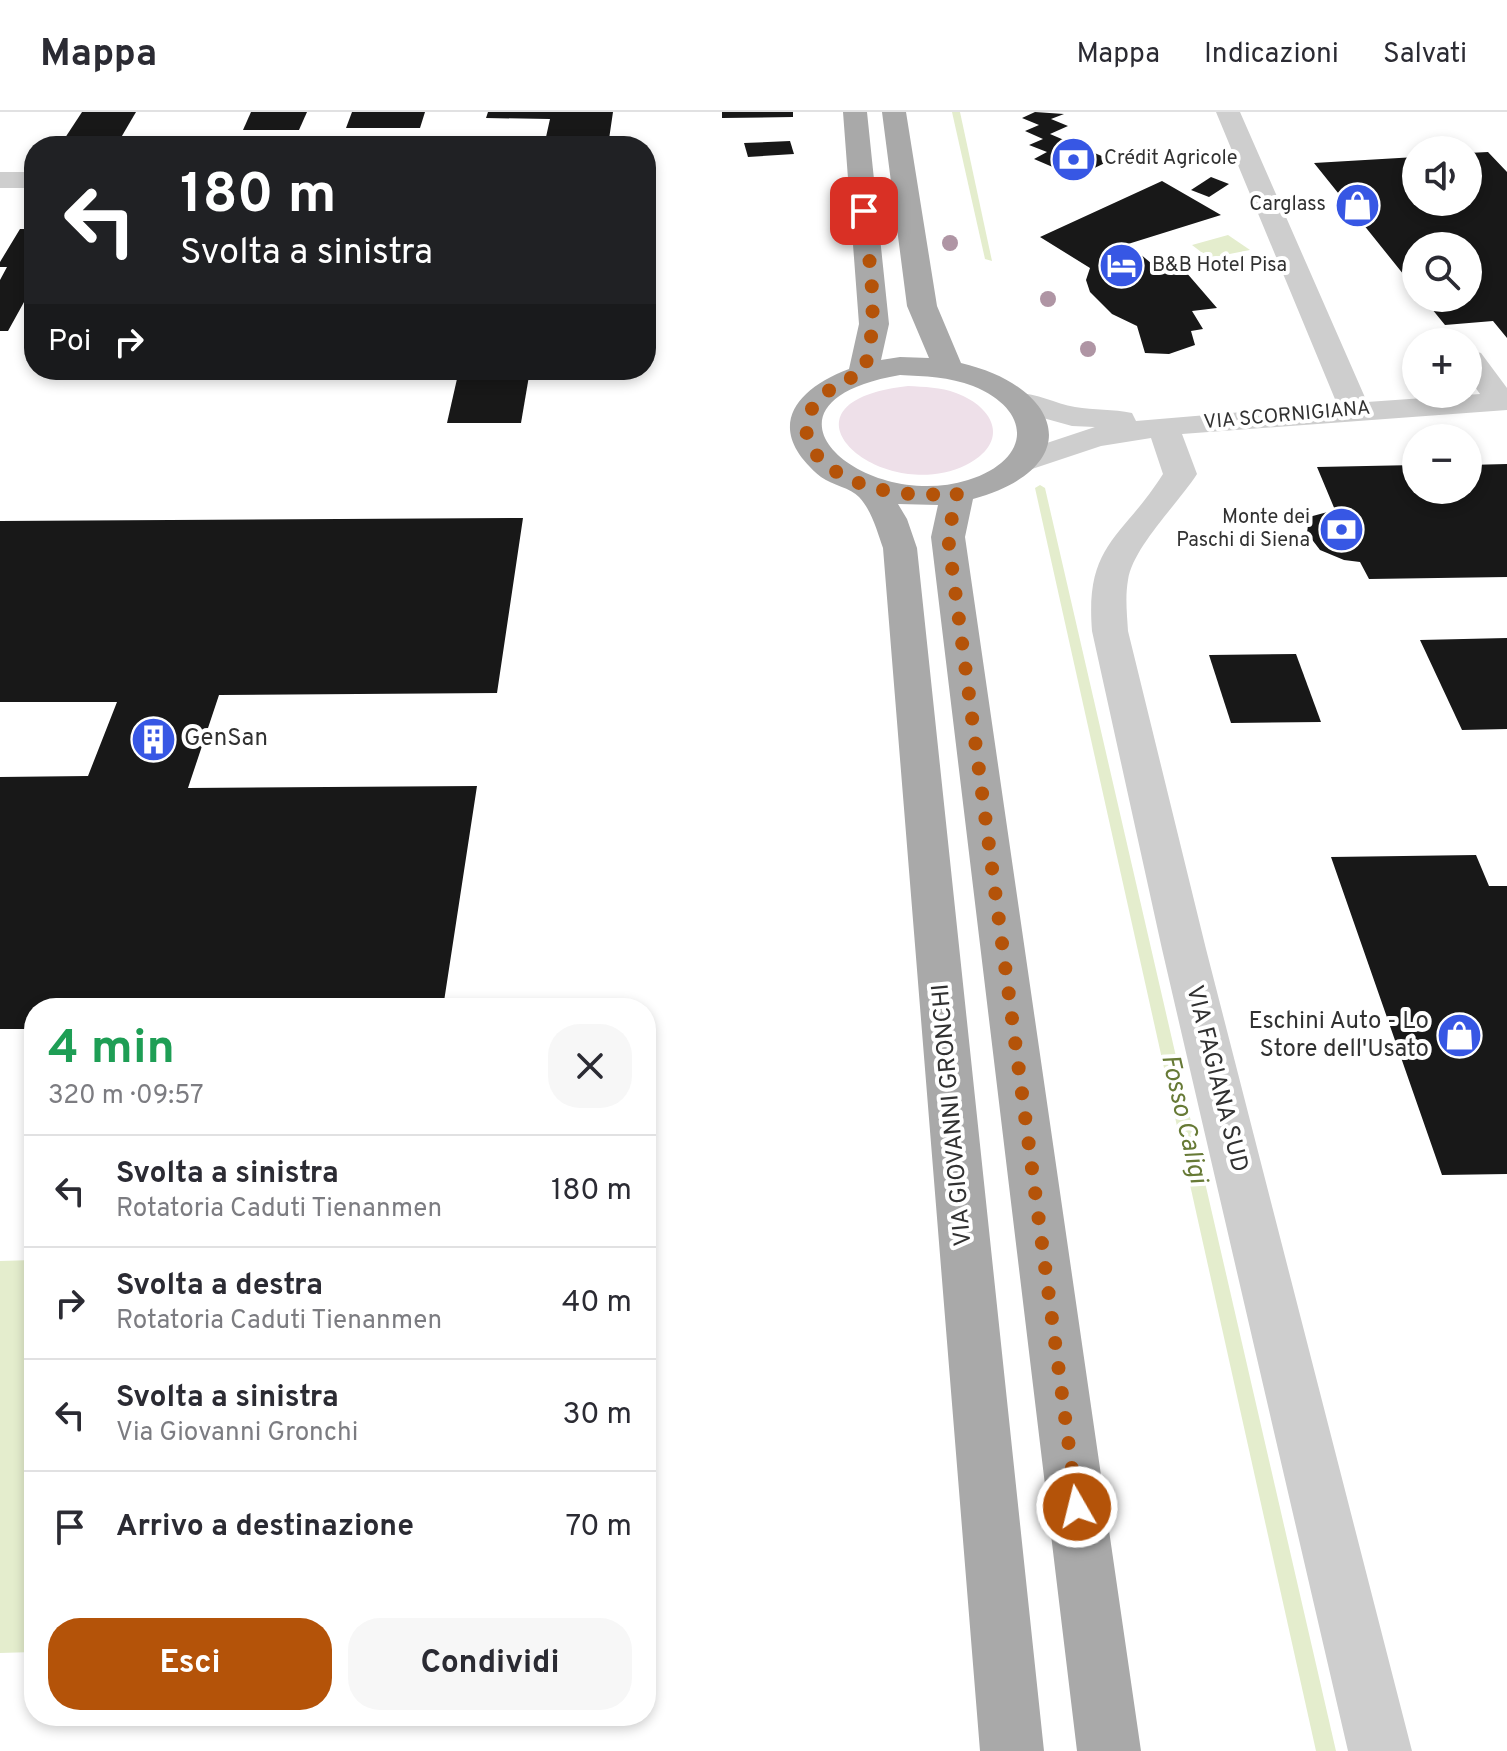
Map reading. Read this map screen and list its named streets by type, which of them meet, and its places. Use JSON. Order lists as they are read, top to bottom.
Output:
{
  "streets": {
    "main road": ["VIA GIOVANNI GRONCHI"],
    "street": ["VIA SCORNIGIANA", "VIA FAGIANA SUD"]
  },
  "crossings": [
    ["VIA SCORNIGIANA", "VIA FAGIANA SUD"],
    ["VIA SCORNIGIANA", "VIA GIOVANNI GRONCHI"]
  ],
  "water": ["Fosso Caligi"],
  "places": {
    "bank": ["Crédit Agricole", "Monte dei Paschi di Siena"],
    "shop": ["Carglass", "Eschini Auto - Lo Store dell'Usato"],
    "hotel": ["B&B Hotel Pisa"],
    "building": ["GenSan"]
  },
  "page": {
    "header": "Mappa",
    "nav": ["Mappa", "Indicazioni", "Salvati"],
    "map_buttons": ["+", "−"],
    "turn": ["180 m", "Svolta a sinistra"],
    "then": "Poi",
    "heading": ["4 min", "320 m · 09:57"],
    "list": [
      {
        "name": "Svolta a sinistra",
        "note": "Rotatoria Caduti Tienanmen",
        "value": "180 m"
      },
      {
        "name": "Svolta a destra",
        "note": "Rotatoria Caduti Tienanmen",
        "value": "40 m"
      },
      {
        "name": "Svolta a sinistra",
        "note": "Via Giovanni Gronchi",
        "value": "30 m"
      },
      {
        "name": "Arrivo a destinazione",
        "value": "70 m"
      }
    ],
    "buttons": ["Esci", "Condividi"]
  }
}
